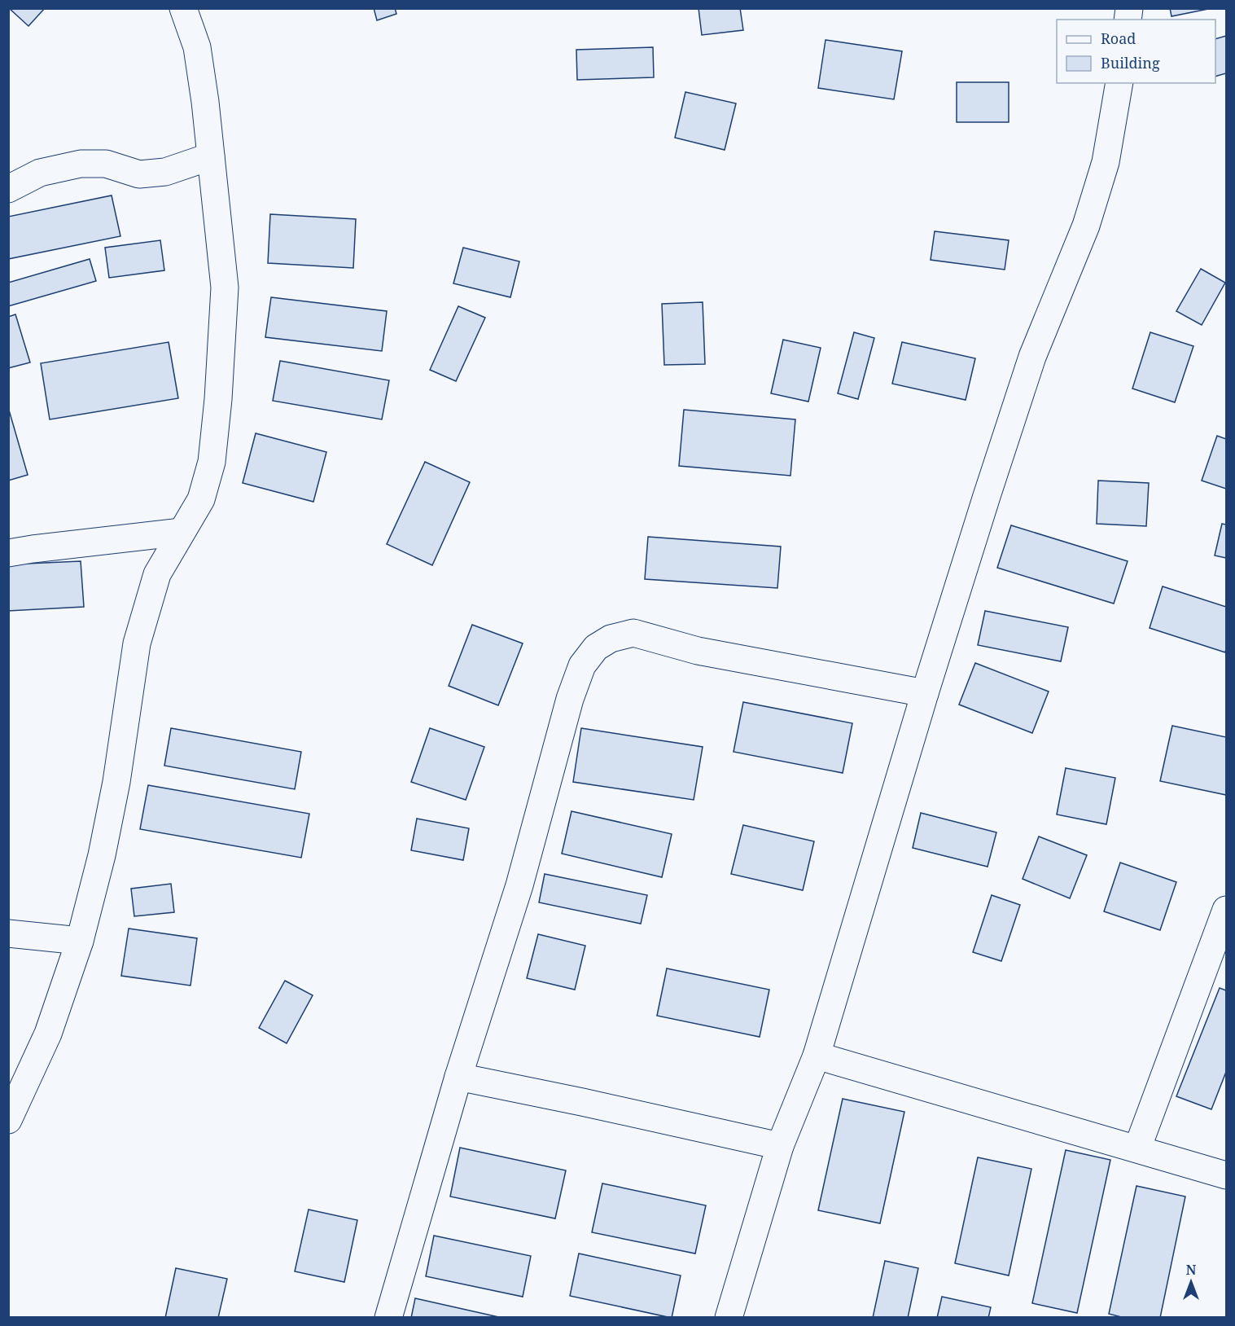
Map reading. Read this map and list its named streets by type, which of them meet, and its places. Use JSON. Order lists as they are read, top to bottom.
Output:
{
  "legend": ["Road", "Building"],
  "north": "top"
}
